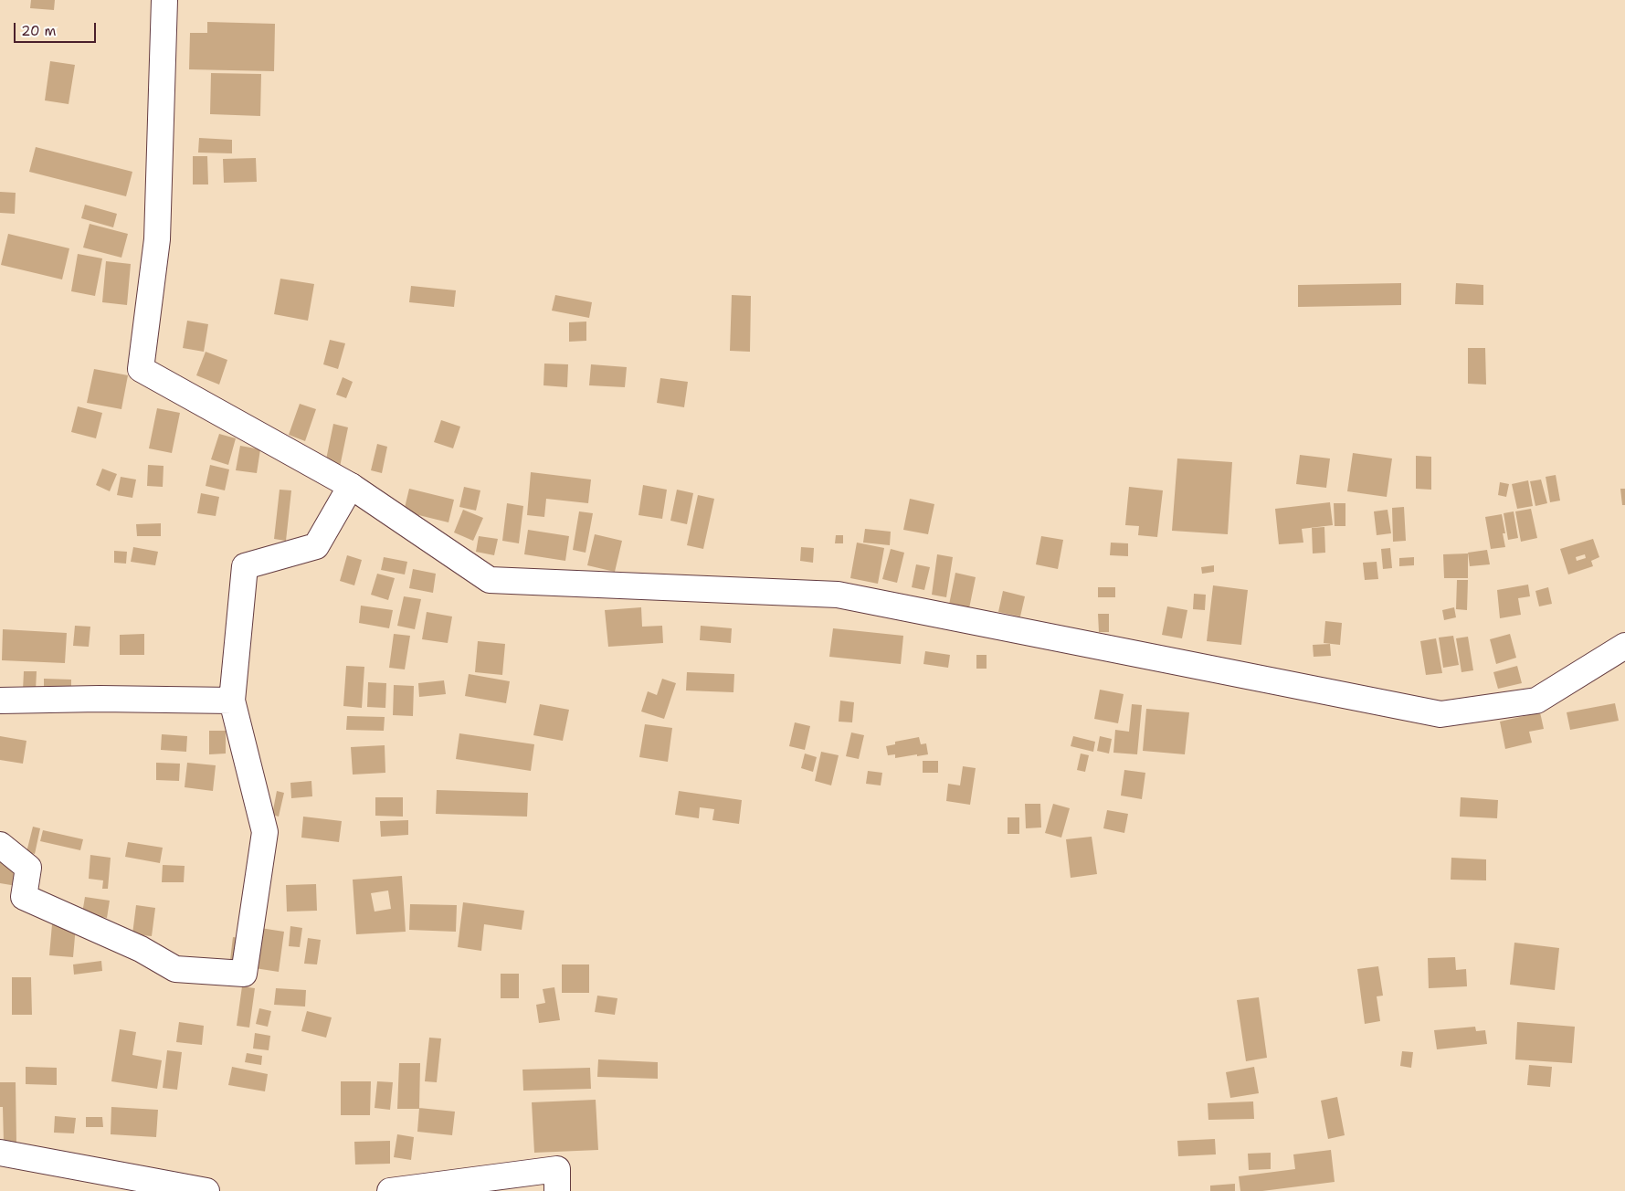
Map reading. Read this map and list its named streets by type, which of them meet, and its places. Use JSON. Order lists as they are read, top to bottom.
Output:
{
  "scale_bar": "20 m"
}
